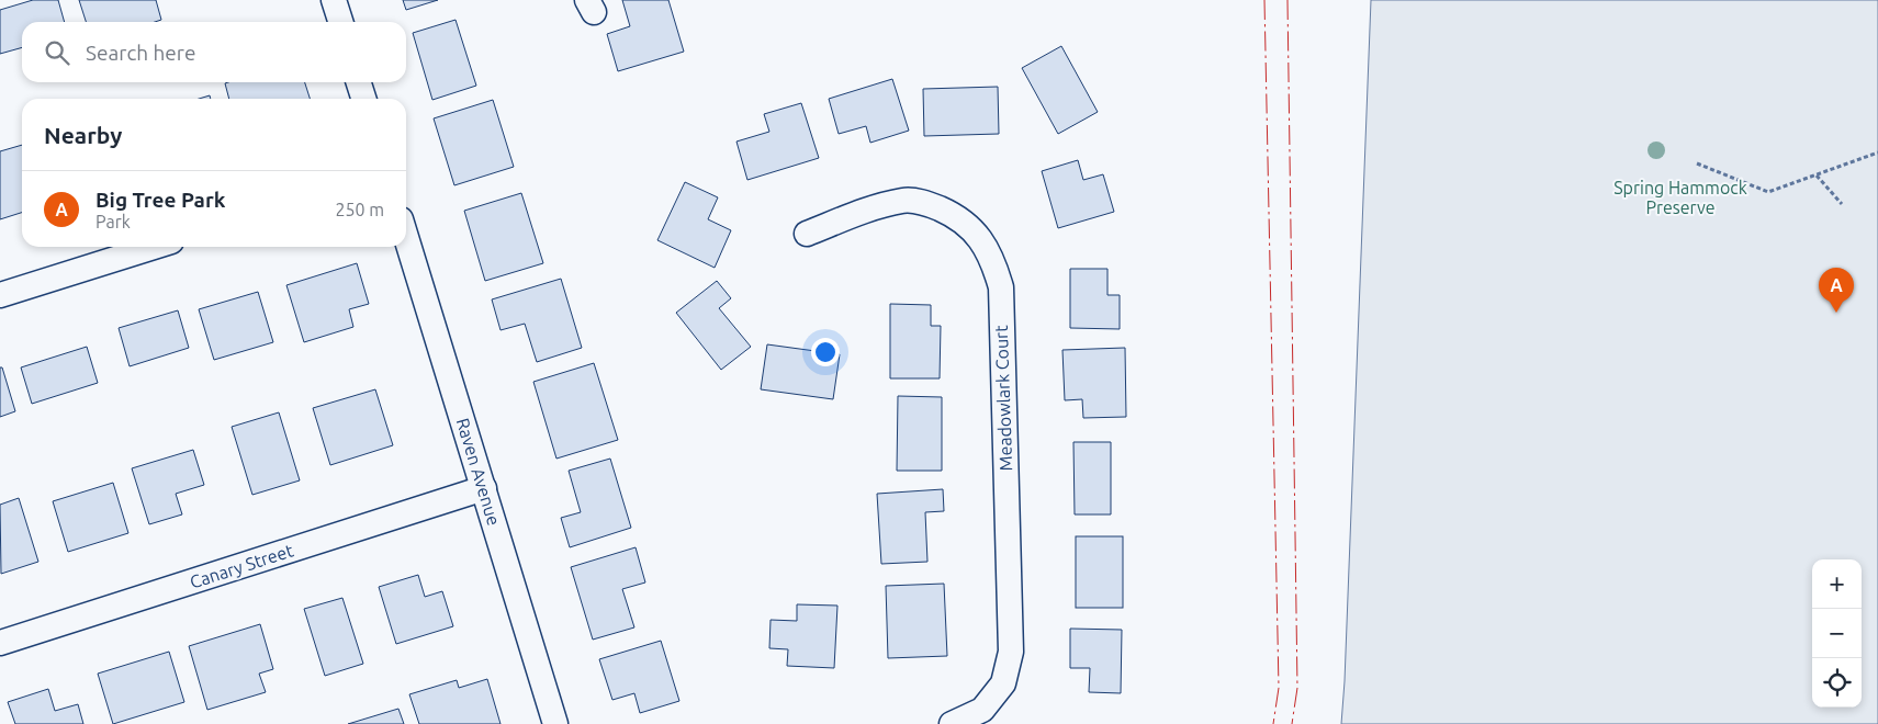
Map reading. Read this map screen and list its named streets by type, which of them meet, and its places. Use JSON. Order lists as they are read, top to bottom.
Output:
{
  "streets": {
    "street": ["Meadowlark Court", "Raven Avenue", "Canary Street"]
  },
  "crossings": [
    ["Raven Avenue", "Canary Street"]
  ],
  "parks": ["Spring Hammock Preserve"],
  "page": {
    "search": "Search here",
    "heading": "Nearby",
    "list": [
      {
        "mark": "A",
        "name": "Big Tree Park",
        "note": "Park",
        "value": "250 m"
      }
    ],
    "pins": "A",
    "map_buttons": ["+", "−"]
  }
}
